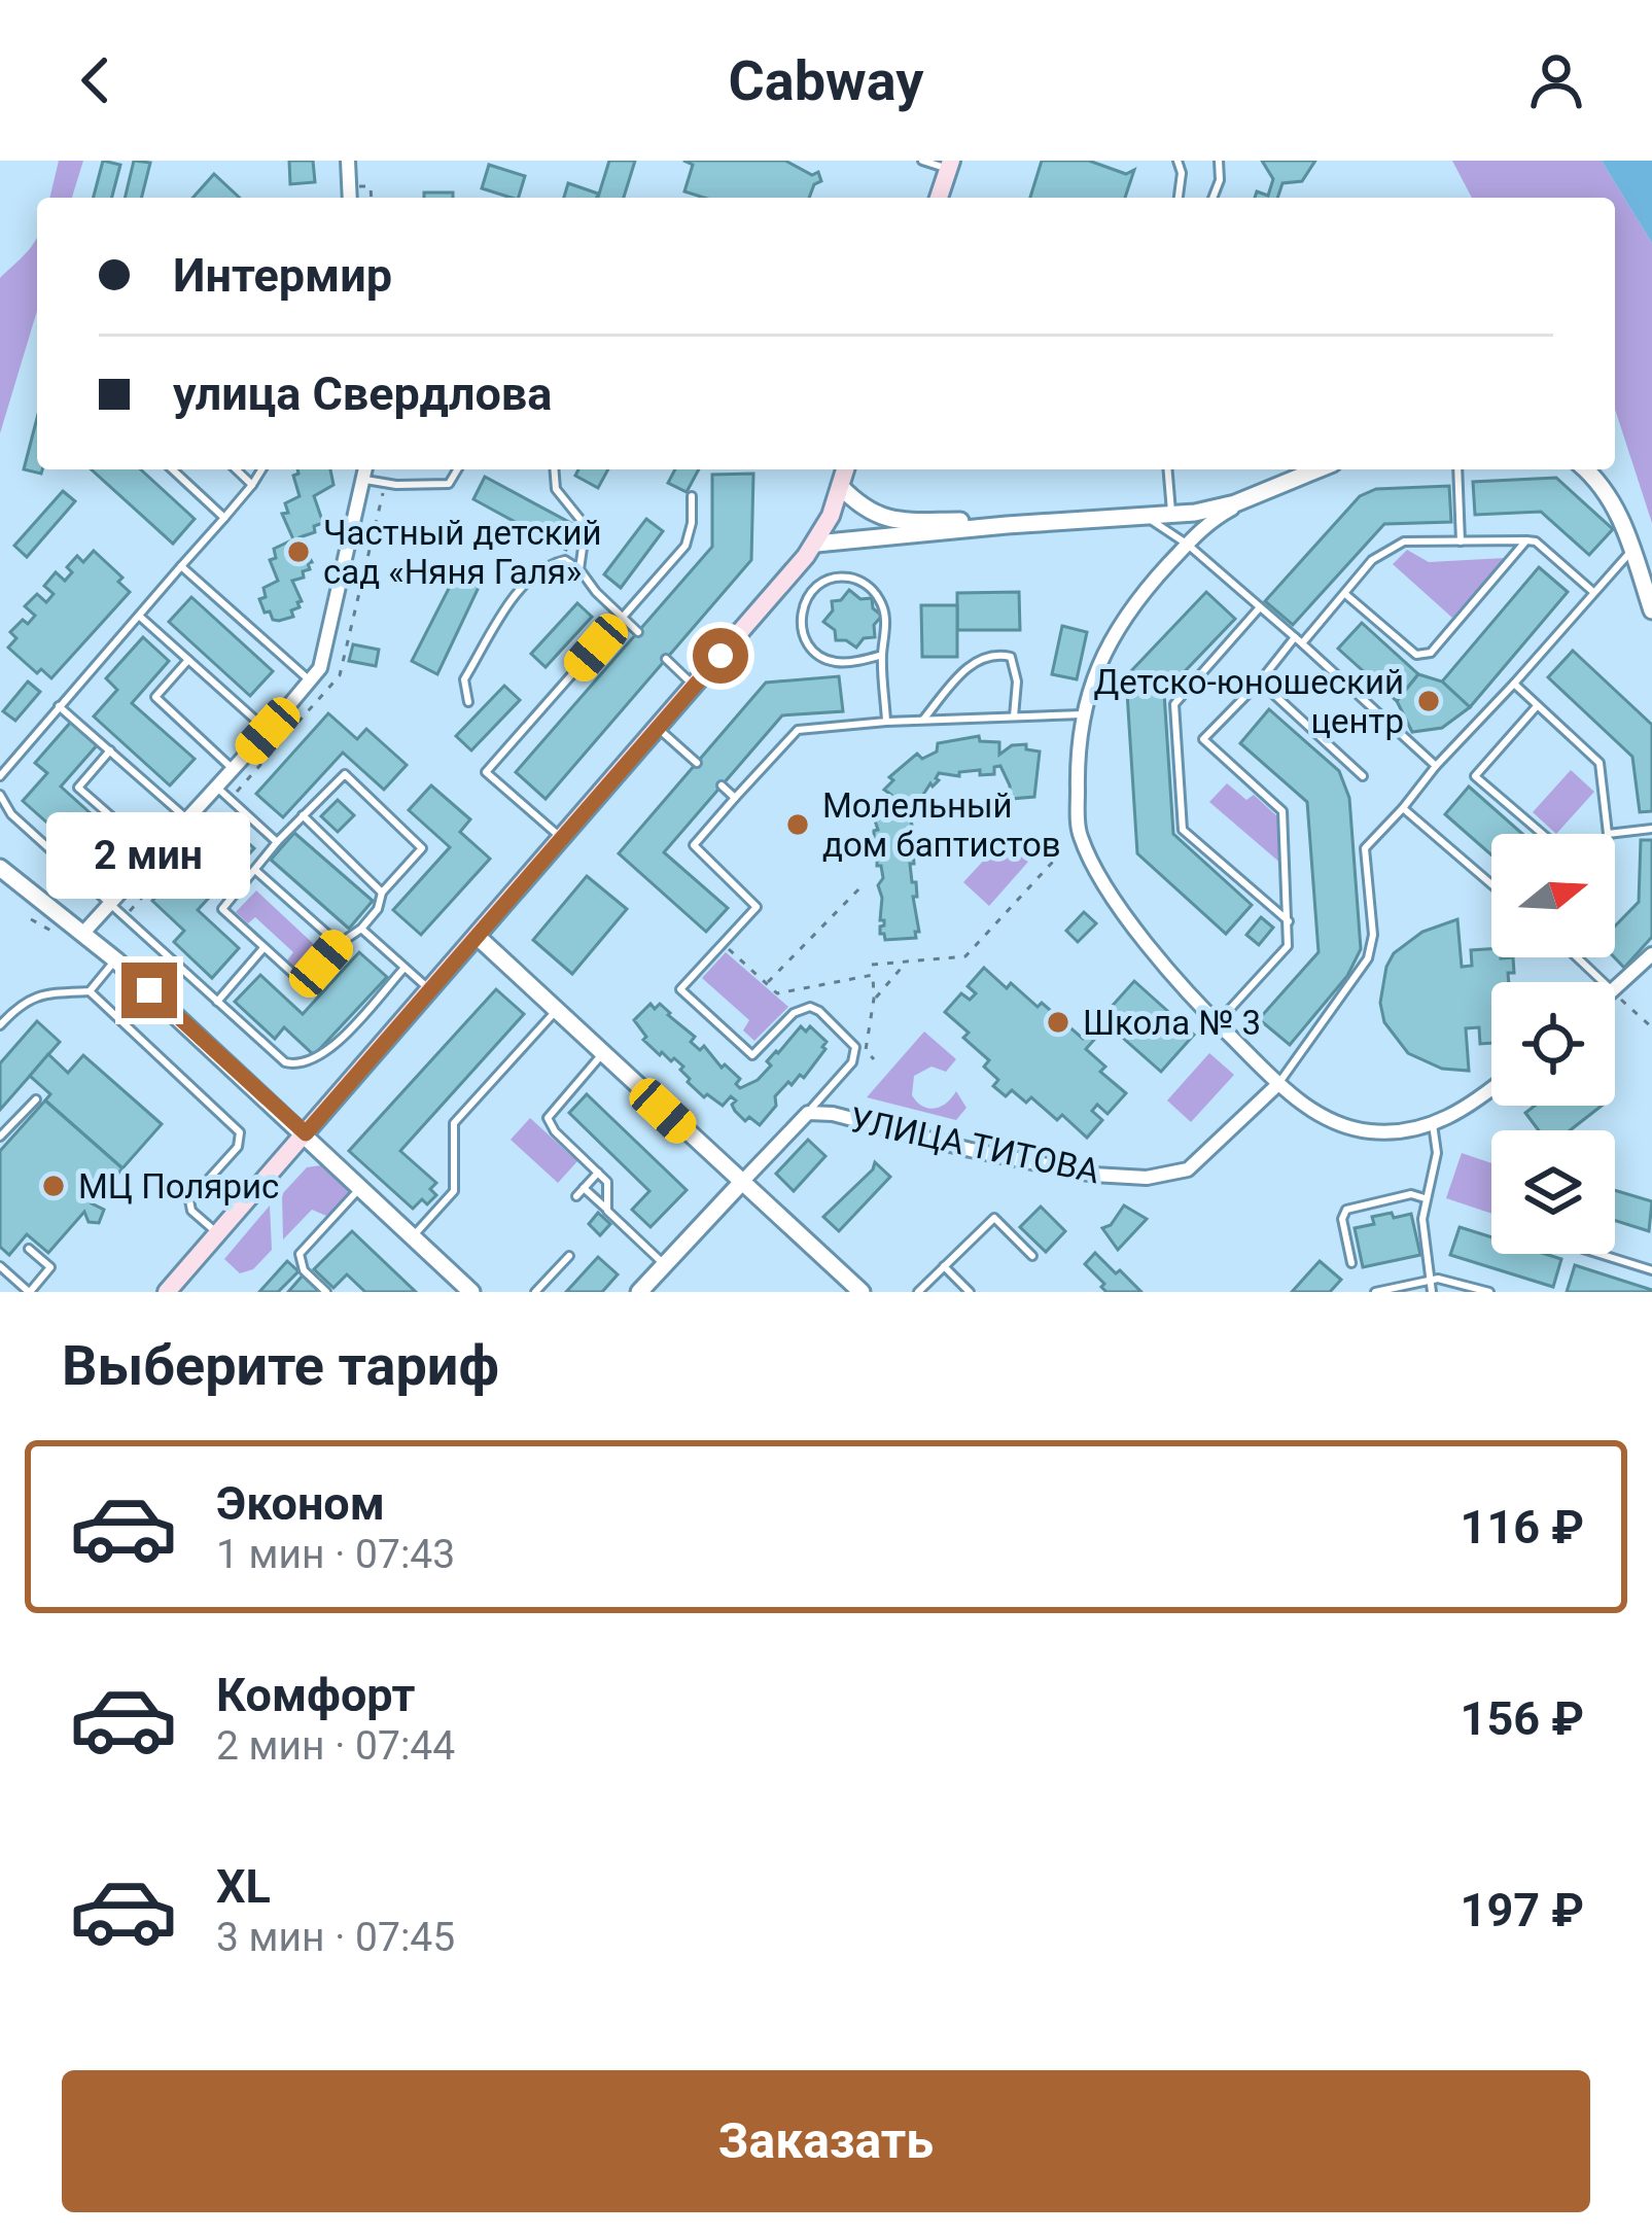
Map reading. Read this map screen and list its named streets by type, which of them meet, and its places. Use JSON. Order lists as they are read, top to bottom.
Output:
{
  "streets": {
    "street": ["УЛИЦА ТИТОВА"]
  },
  "places": [
    "Частный детский сад «Няня Галя»",
    "Детско-юношеский центр",
    "Молельный дом баптистов",
    "Школа № 3",
    "МЦ Полярис"
  ],
  "north": "right",
  "page": {
    "header": "Cabway",
    "banner": ["Интермир", "улица Свердлова"],
    "bubble": "2 мин",
    "heading": "Выберите тариф",
    "list": [
      {
        "name": "Эконом",
        "note": "1 мин · 07:43",
        "value": "116 ₽"
      },
      {
        "name": "Комфорт",
        "note": "2 мин · 07:44",
        "value": "156 ₽"
      },
      {
        "name": "XL",
        "note": "3 мин · 07:45",
        "value": "197 ₽"
      }
    ],
    "buttons": "Заказать"
  }
}
